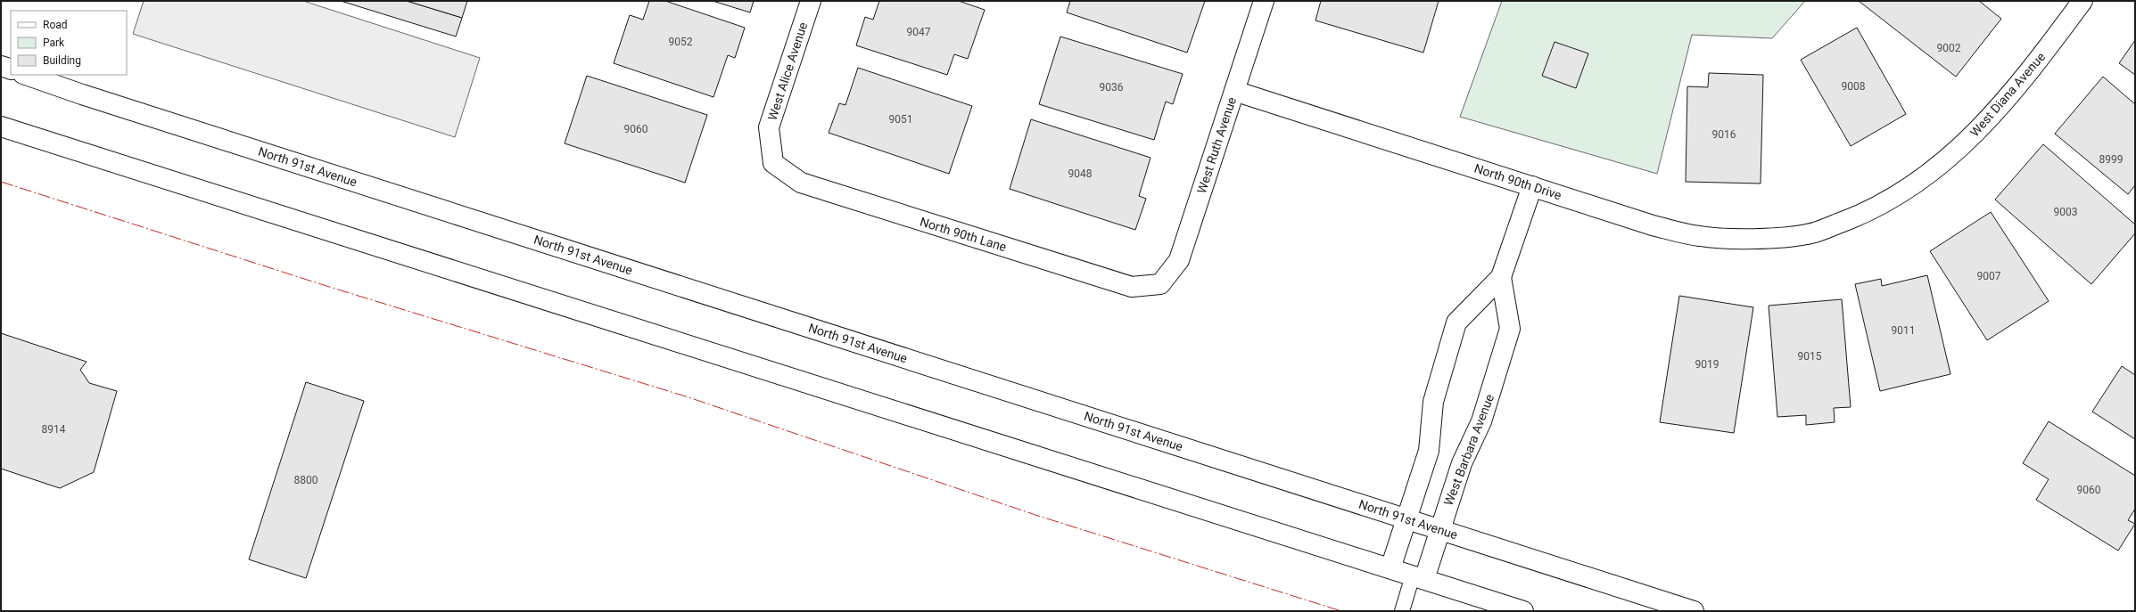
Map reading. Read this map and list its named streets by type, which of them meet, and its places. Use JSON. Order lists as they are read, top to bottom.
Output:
{
  "streets": {
    "main road": [
      "West Alice Avenue",
      "West Diana Avenue",
      "West Ruth Avenue",
      "North 91st Avenue",
      "North 90th Drive",
      "North 90th Lane",
      "West Barbara Avenue"
    ]
  },
  "crossings": [
    ["West Alice Avenue", "North 90th Lane"],
    ["West Diana Avenue", "North 90th Drive"],
    ["West Ruth Avenue", "North 90th Drive"],
    ["West Ruth Avenue", "North 90th Lane"],
    ["North 91st Avenue", "West Barbara Avenue"],
    ["North 90th Drive", "West Barbara Avenue"]
  ],
  "house_numbers": [
    "9047",
    "9052",
    "9002",
    "9008",
    "9036",
    "9051",
    "9060",
    "9016",
    "8999",
    "9048",
    "9003",
    "9007",
    "9011",
    "9015",
    "9019",
    "8914",
    "8800",
    "9060"
  ],
  "legend": ["Road", "Park", "Building"]
}
